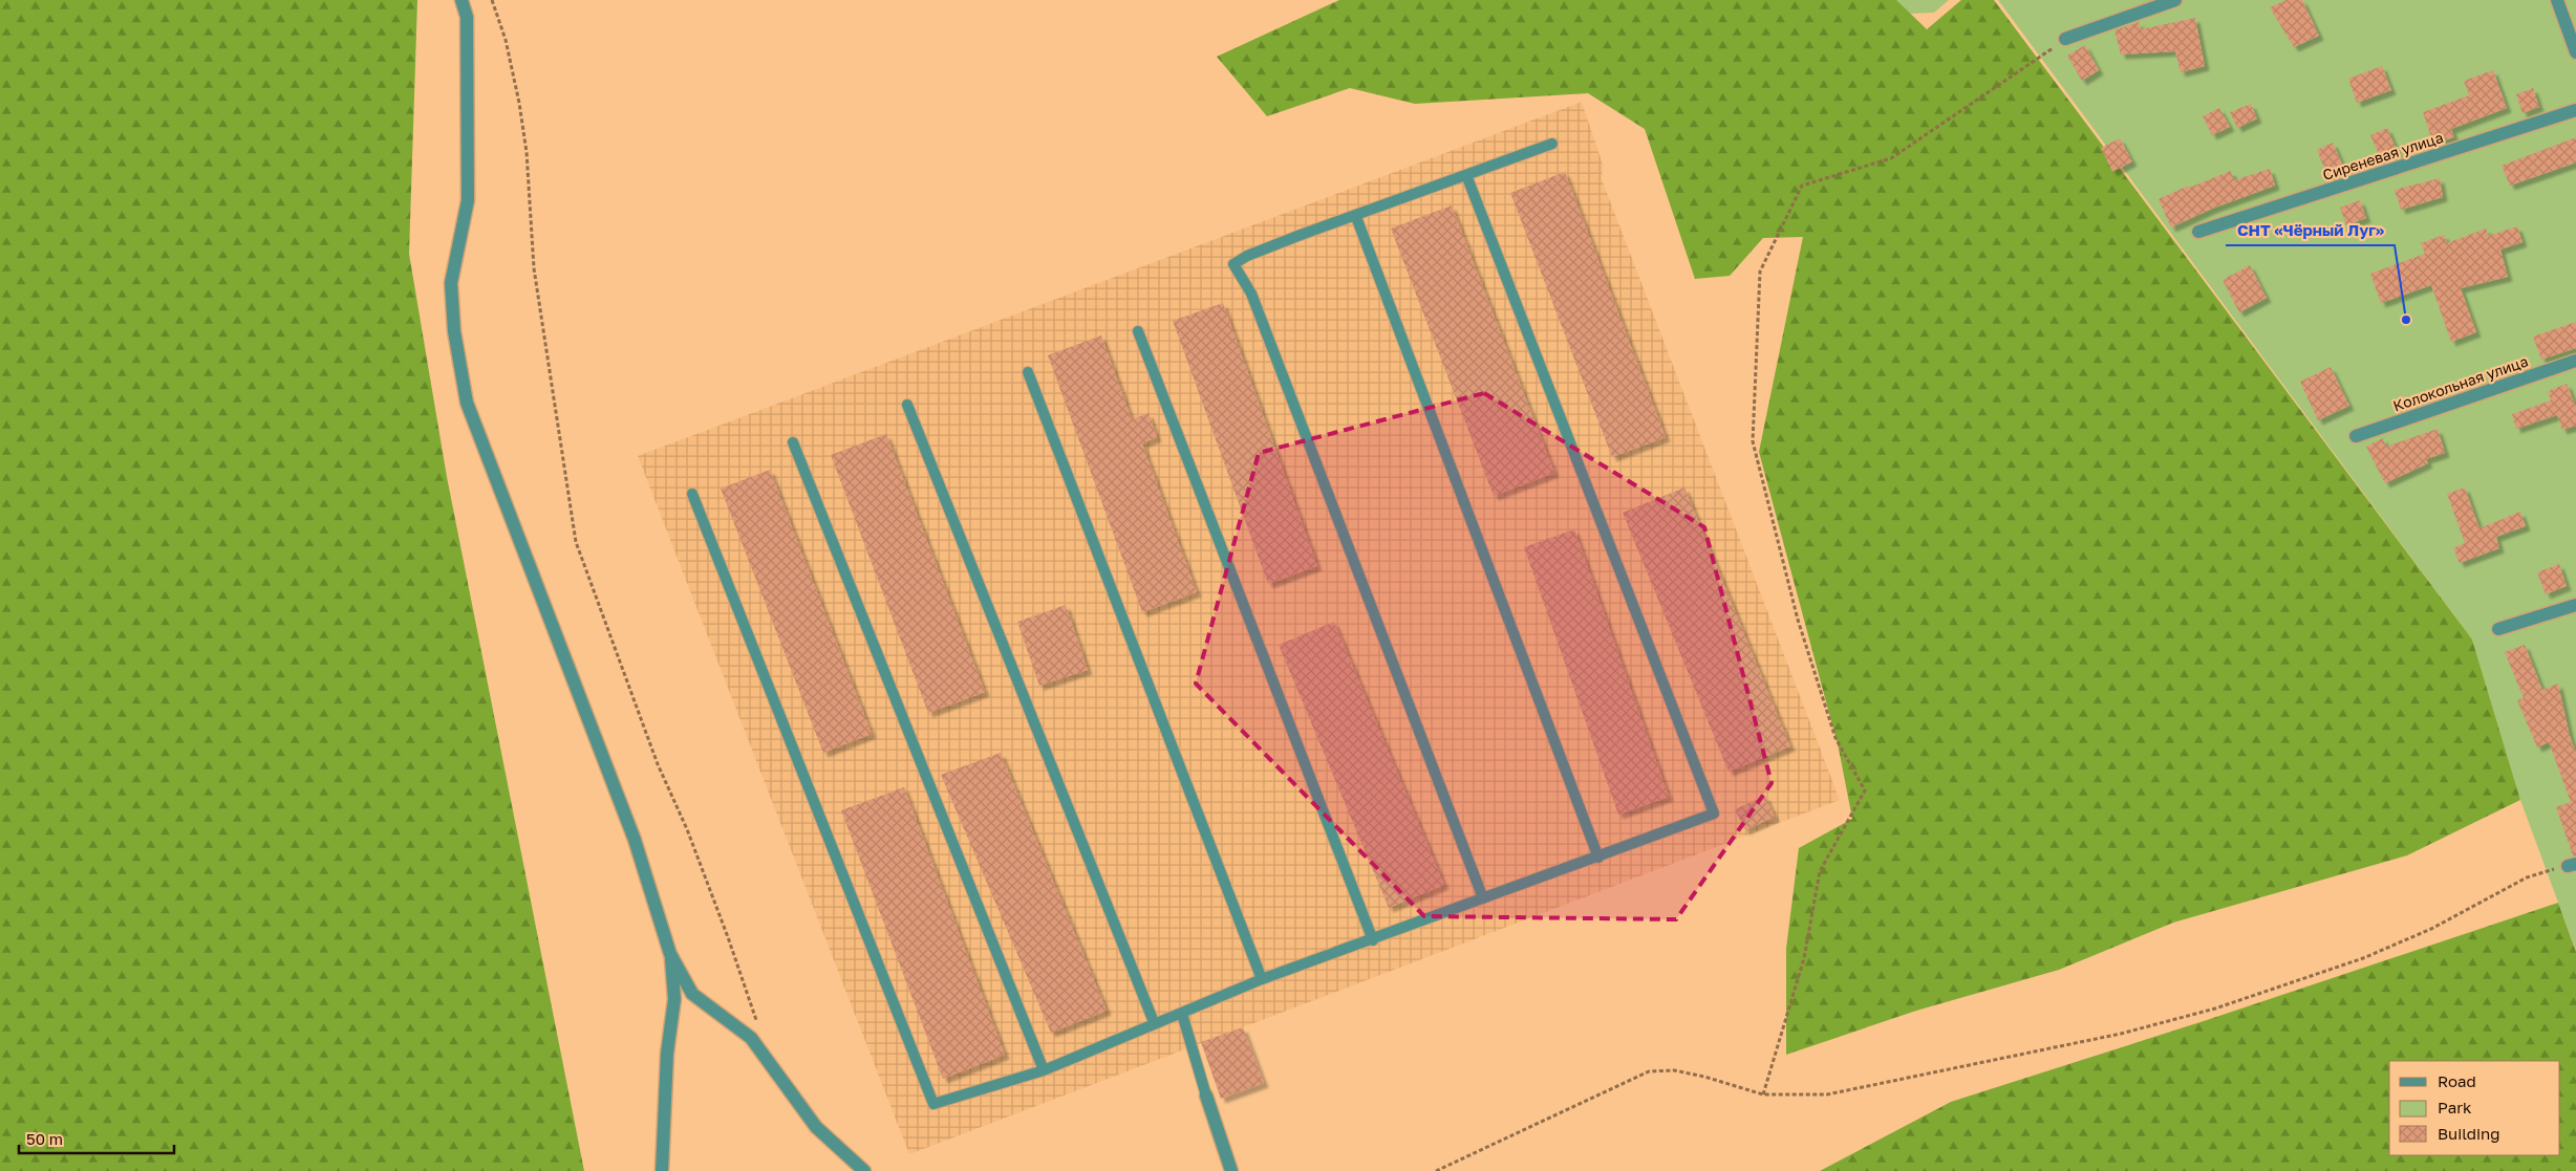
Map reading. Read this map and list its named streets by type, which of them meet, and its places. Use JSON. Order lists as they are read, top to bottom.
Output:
{
  "streets": {
    "street": ["Сиреневая улица", "Колокольная улица"]
  },
  "places": ["СНТ «Чёрный Луг»"],
  "legend": ["Road", "Park", "Building"],
  "scale_bar": "50 m"
}
